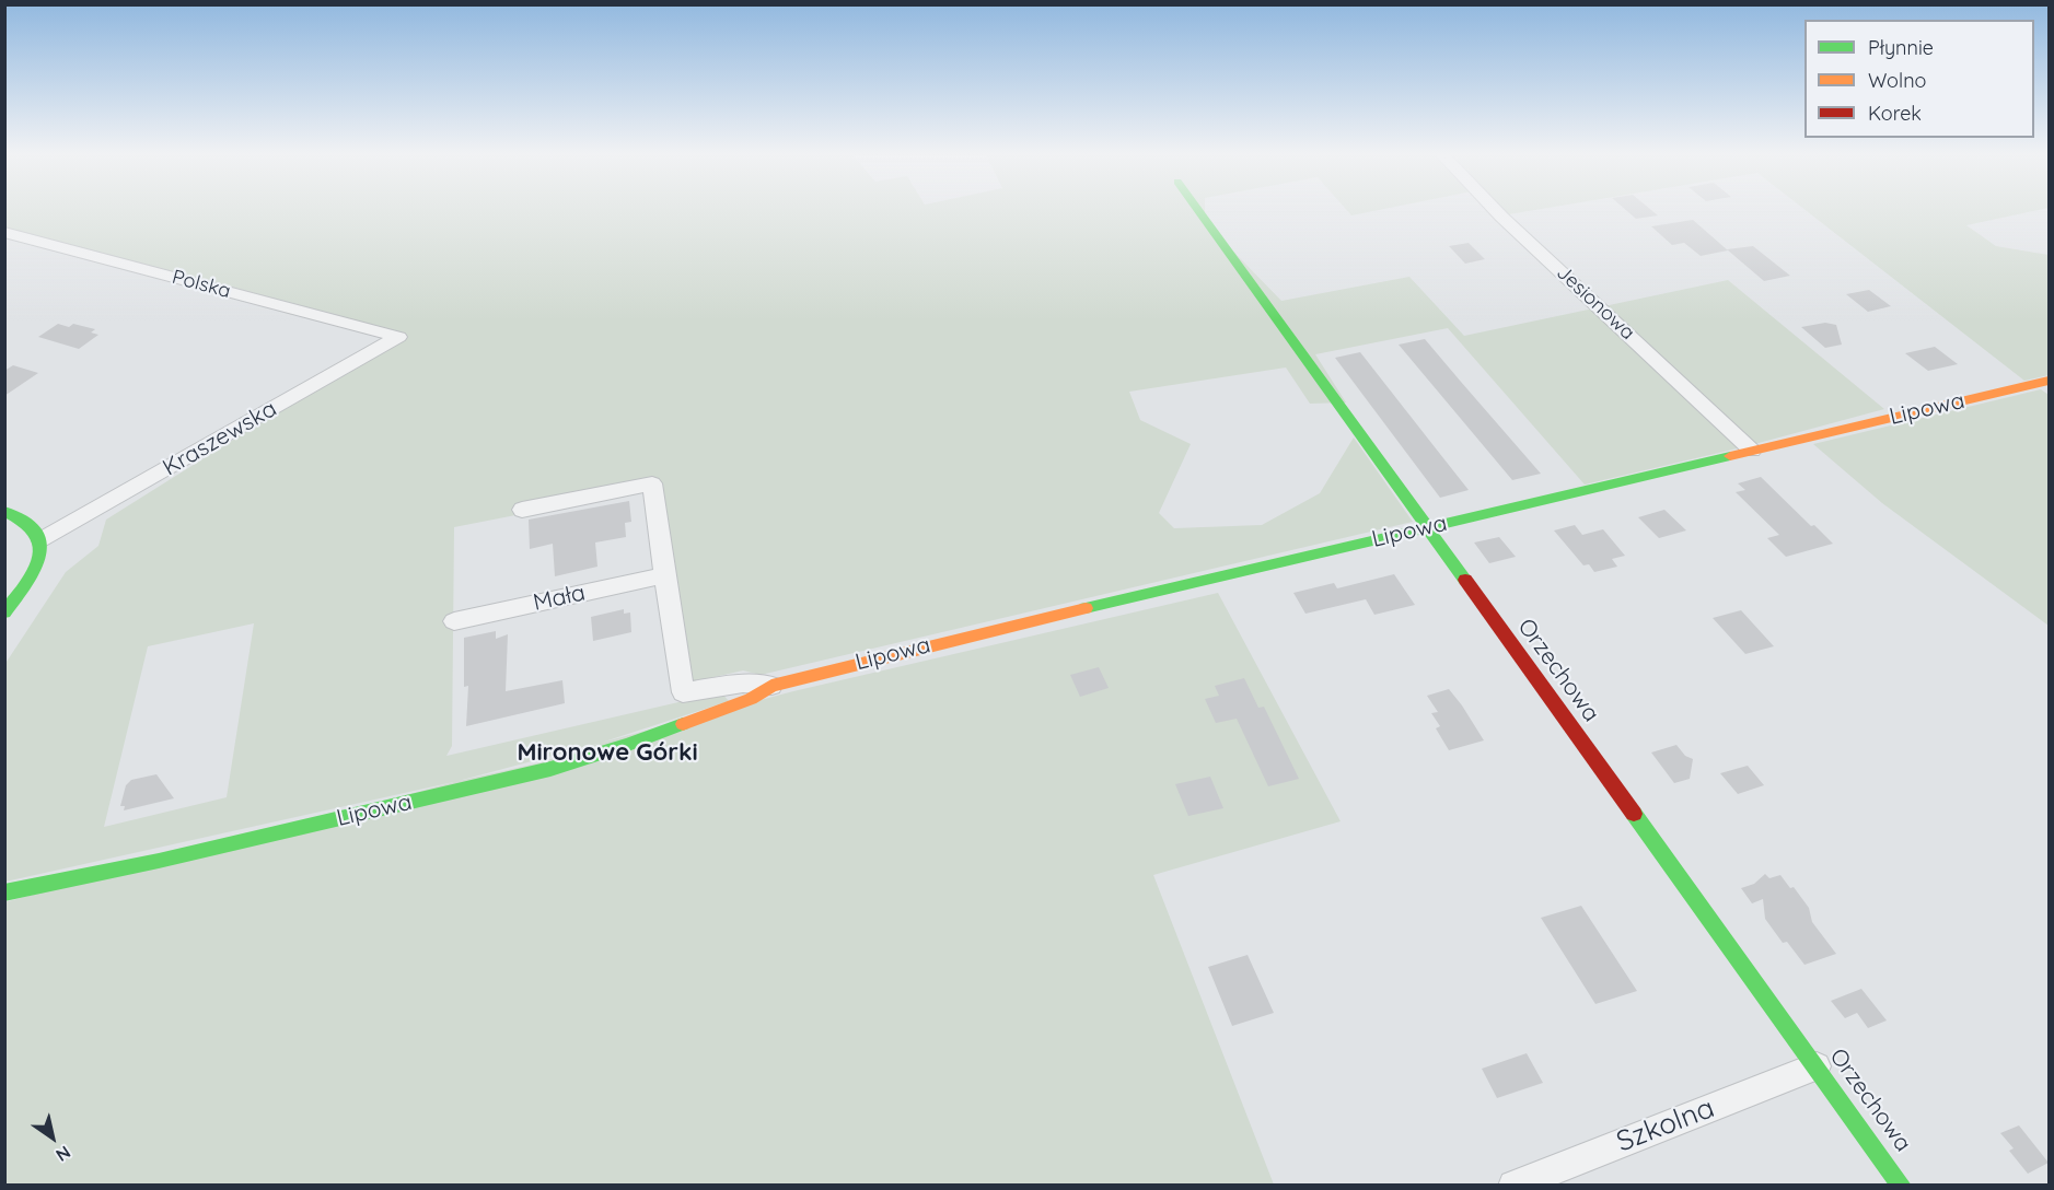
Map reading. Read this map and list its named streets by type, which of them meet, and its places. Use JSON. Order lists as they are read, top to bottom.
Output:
{
  "streets": {
    "street": [
      "Polska",
      "Jesionowa",
      "Lipowa",
      "Kraszewska",
      "Mała",
      "Orzechowa",
      "Szkolna"
    ]
  },
  "crossings": [
    ["Polska", "Kraszewska"],
    ["Jesionowa", "Lipowa"],
    ["Lipowa", "Mała"],
    ["Lipowa", "Orzechowa"],
    ["Orzechowa", "Szkolna"]
  ],
  "districts": ["Mironowe Górki"],
  "legend": ["Płynnie", "Wolno", "Korek"],
  "north": "bottom right"
}
